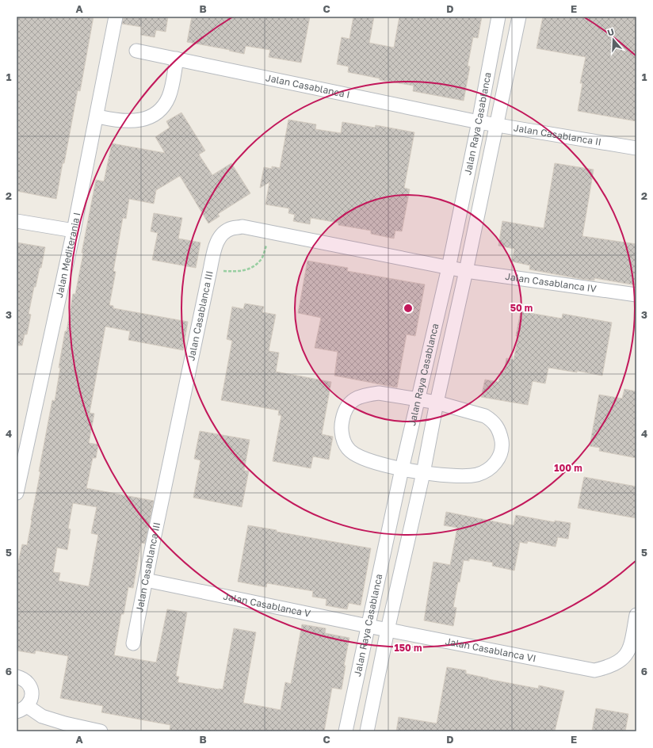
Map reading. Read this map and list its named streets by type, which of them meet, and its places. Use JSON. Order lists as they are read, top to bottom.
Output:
{
  "streets": {
    "street": [
      "Jalan Casablanca I",
      "Jalan Raya Casablanca",
      "Jalan Casablanca II",
      "Jalan Mediterania I",
      "Jalan Casablanca IV",
      "Jalan Casablanca III",
      "Jalan Casablanca V",
      "Jalan Casablanca VI"
    ]
  },
  "crossings": [
    ["Jalan Casablanca I", "Jalan Raya Casablanca"],
    ["Jalan Casablanca I", "Jalan Casablanca II"],
    ["Jalan Raya Casablanca", "Jalan Casablanca II"],
    ["Jalan Raya Casablanca", "Jalan Casablanca IV"],
    ["Jalan Raya Casablanca", "Jalan Casablanca III"],
    ["Jalan Raya Casablanca", "Jalan Casablanca V"],
    ["Jalan Raya Casablanca", "Jalan Casablanca VI"],
    ["Jalan Casablanca IV", "Jalan Casablanca III"],
    ["Jalan Casablanca III", "Jalan Casablanca V"],
    ["Jalan Casablanca V", "Jalan Casablanca VI"]
  ],
  "north": "top",
  "grid": {
    "columns": [
      "A",
      "B",
      "C",
      "D",
      "E"
    ],
    "rows": [
      "1",
      "2",
      "3",
      "4",
      "5",
      "6"
    ]
  },
  "rings": ["50 m", "100 m", "150 m"]
}
